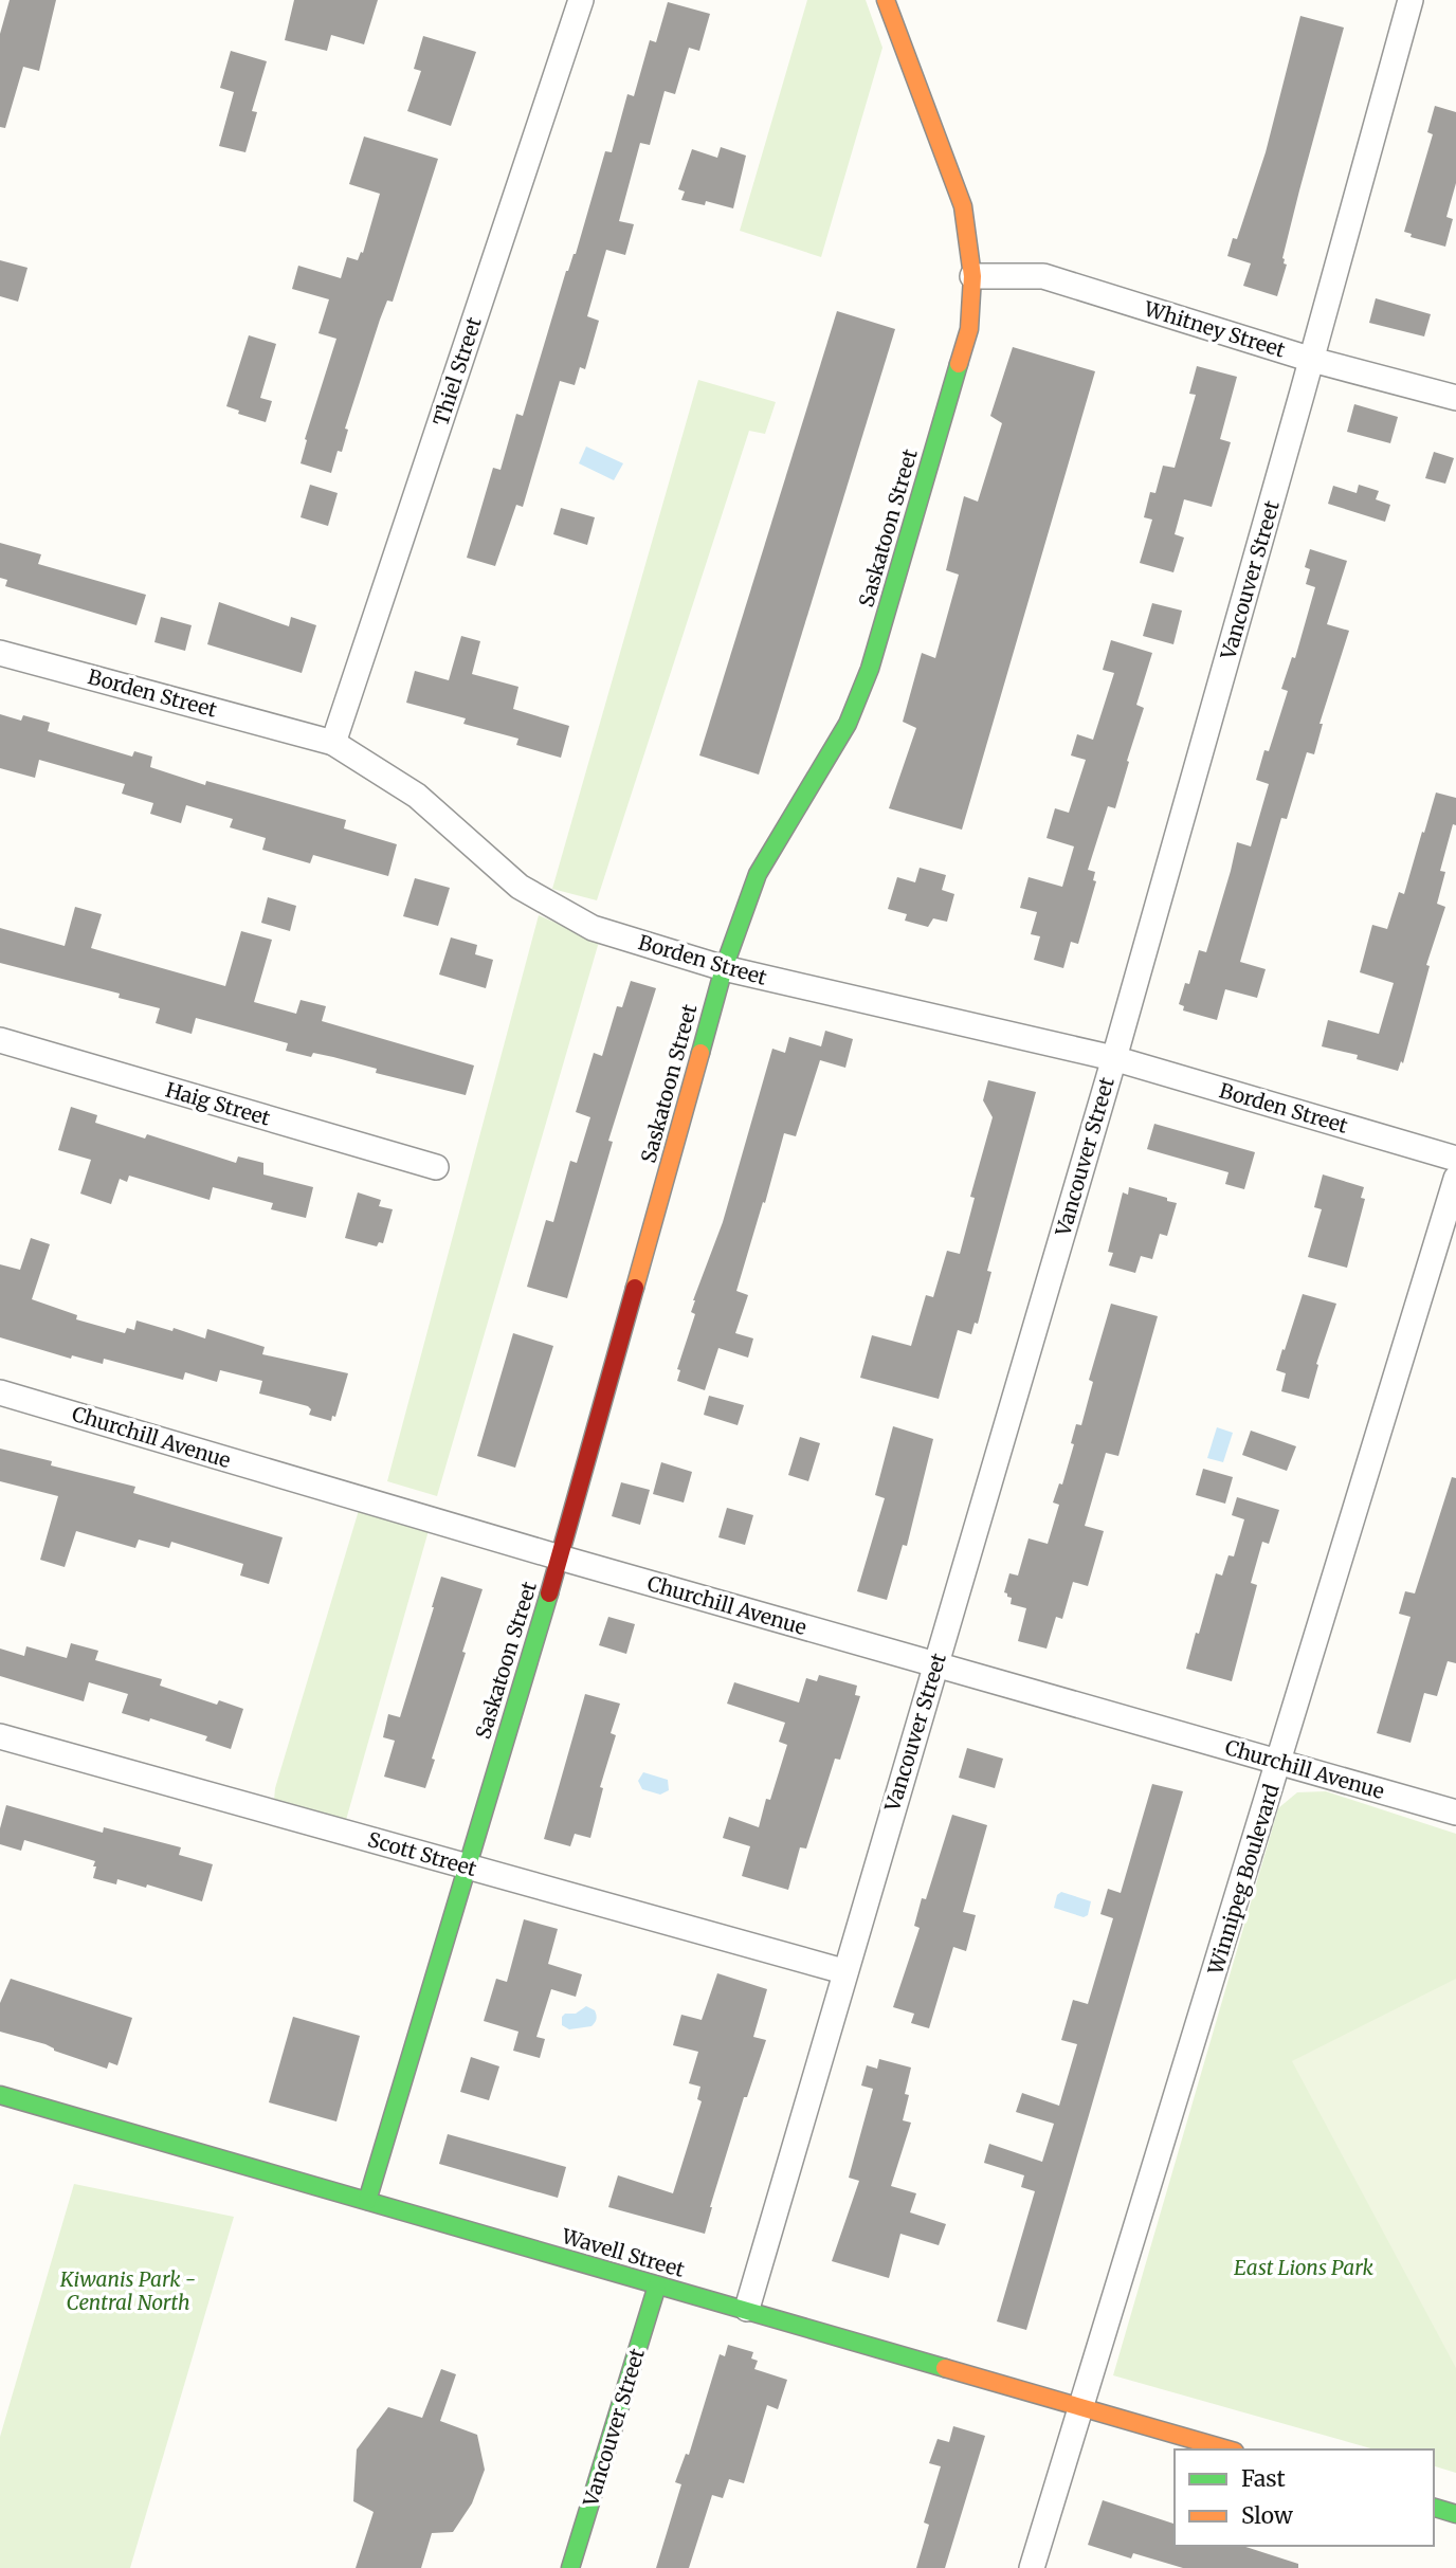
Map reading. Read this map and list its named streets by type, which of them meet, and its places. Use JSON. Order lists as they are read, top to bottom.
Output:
{
  "streets": {
    "street": [
      "Whitney Street",
      "Thiel Street",
      "Saskatoon Street",
      "Vancouver Street",
      "Borden Street",
      "Haig Street",
      "Churchill Avenue",
      "Scott Street",
      "Winnipeg Boulevard",
      "Wavell Street"
    ]
  },
  "crossings": [
    ["Whitney Street", "Saskatoon Street"],
    ["Whitney Street", "Vancouver Street"],
    ["Thiel Street", "Borden Street"],
    ["Saskatoon Street", "Borden Street"],
    ["Saskatoon Street", "Churchill Avenue"],
    ["Saskatoon Street", "Scott Street"],
    ["Saskatoon Street", "Wavell Street"],
    ["Vancouver Street", "Borden Street"],
    ["Vancouver Street", "Churchill Avenue"],
    ["Vancouver Street", "Scott Street"],
    ["Vancouver Street", "Wavell Street"],
    ["Churchill Avenue", "Winnipeg Boulevard"],
    ["Winnipeg Boulevard", "Wavell Street"]
  ],
  "parks": ["East Lions Park", "Kiwanis Park - Central North"],
  "legend": ["Fast", "Slow"]
}
